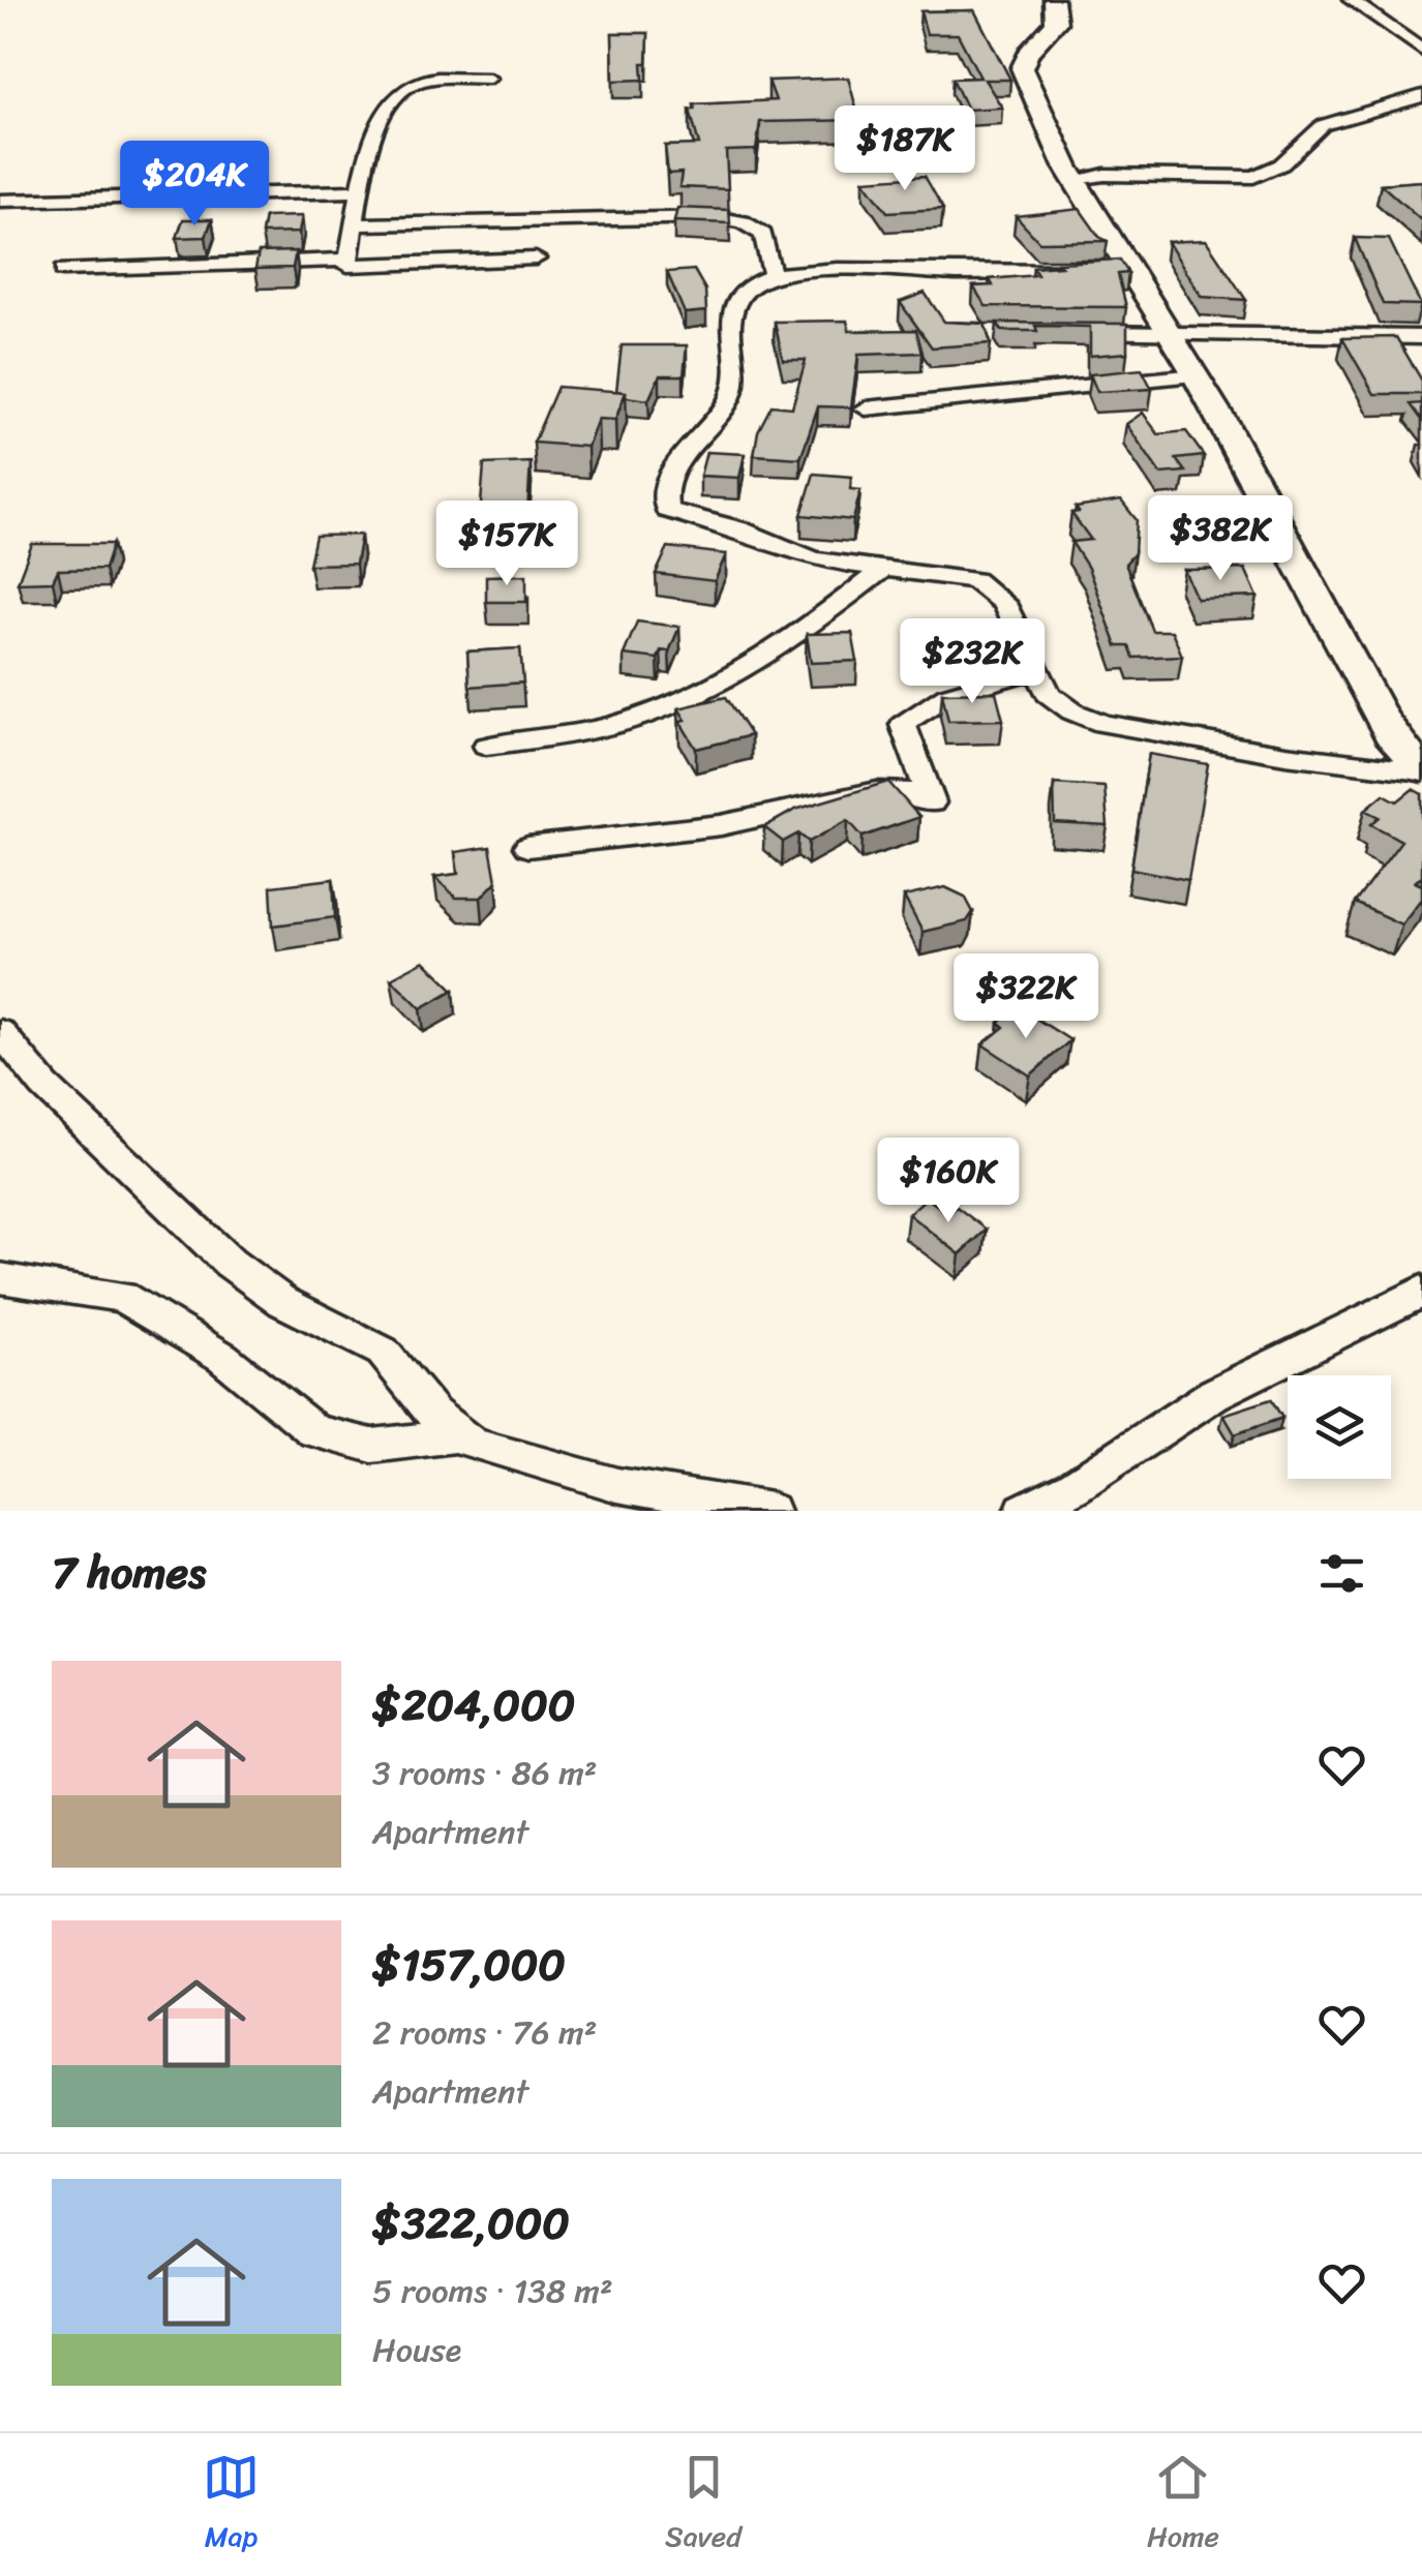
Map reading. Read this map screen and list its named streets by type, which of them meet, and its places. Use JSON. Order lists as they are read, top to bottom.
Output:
{
  "page": {
    "price": [
      "$187K",
      "$204K",
      "$382K",
      "$157K",
      "$232K",
      "$322K",
      "$160K"
    ],
    "heading": "7 homes",
    "list": [
      {
        "name": "$204,000",
        "note": "3 rooms · 86 m² · Apartment"
      },
      {
        "name": "$157,000",
        "note": "2 rooms · 76 m² · Apartment"
      },
      {
        "name": "$322,000",
        "note": "5 rooms · 138 m² · House"
      }
    ],
    "tabs": ["Map", "Saved", "Home"]
  }
}
